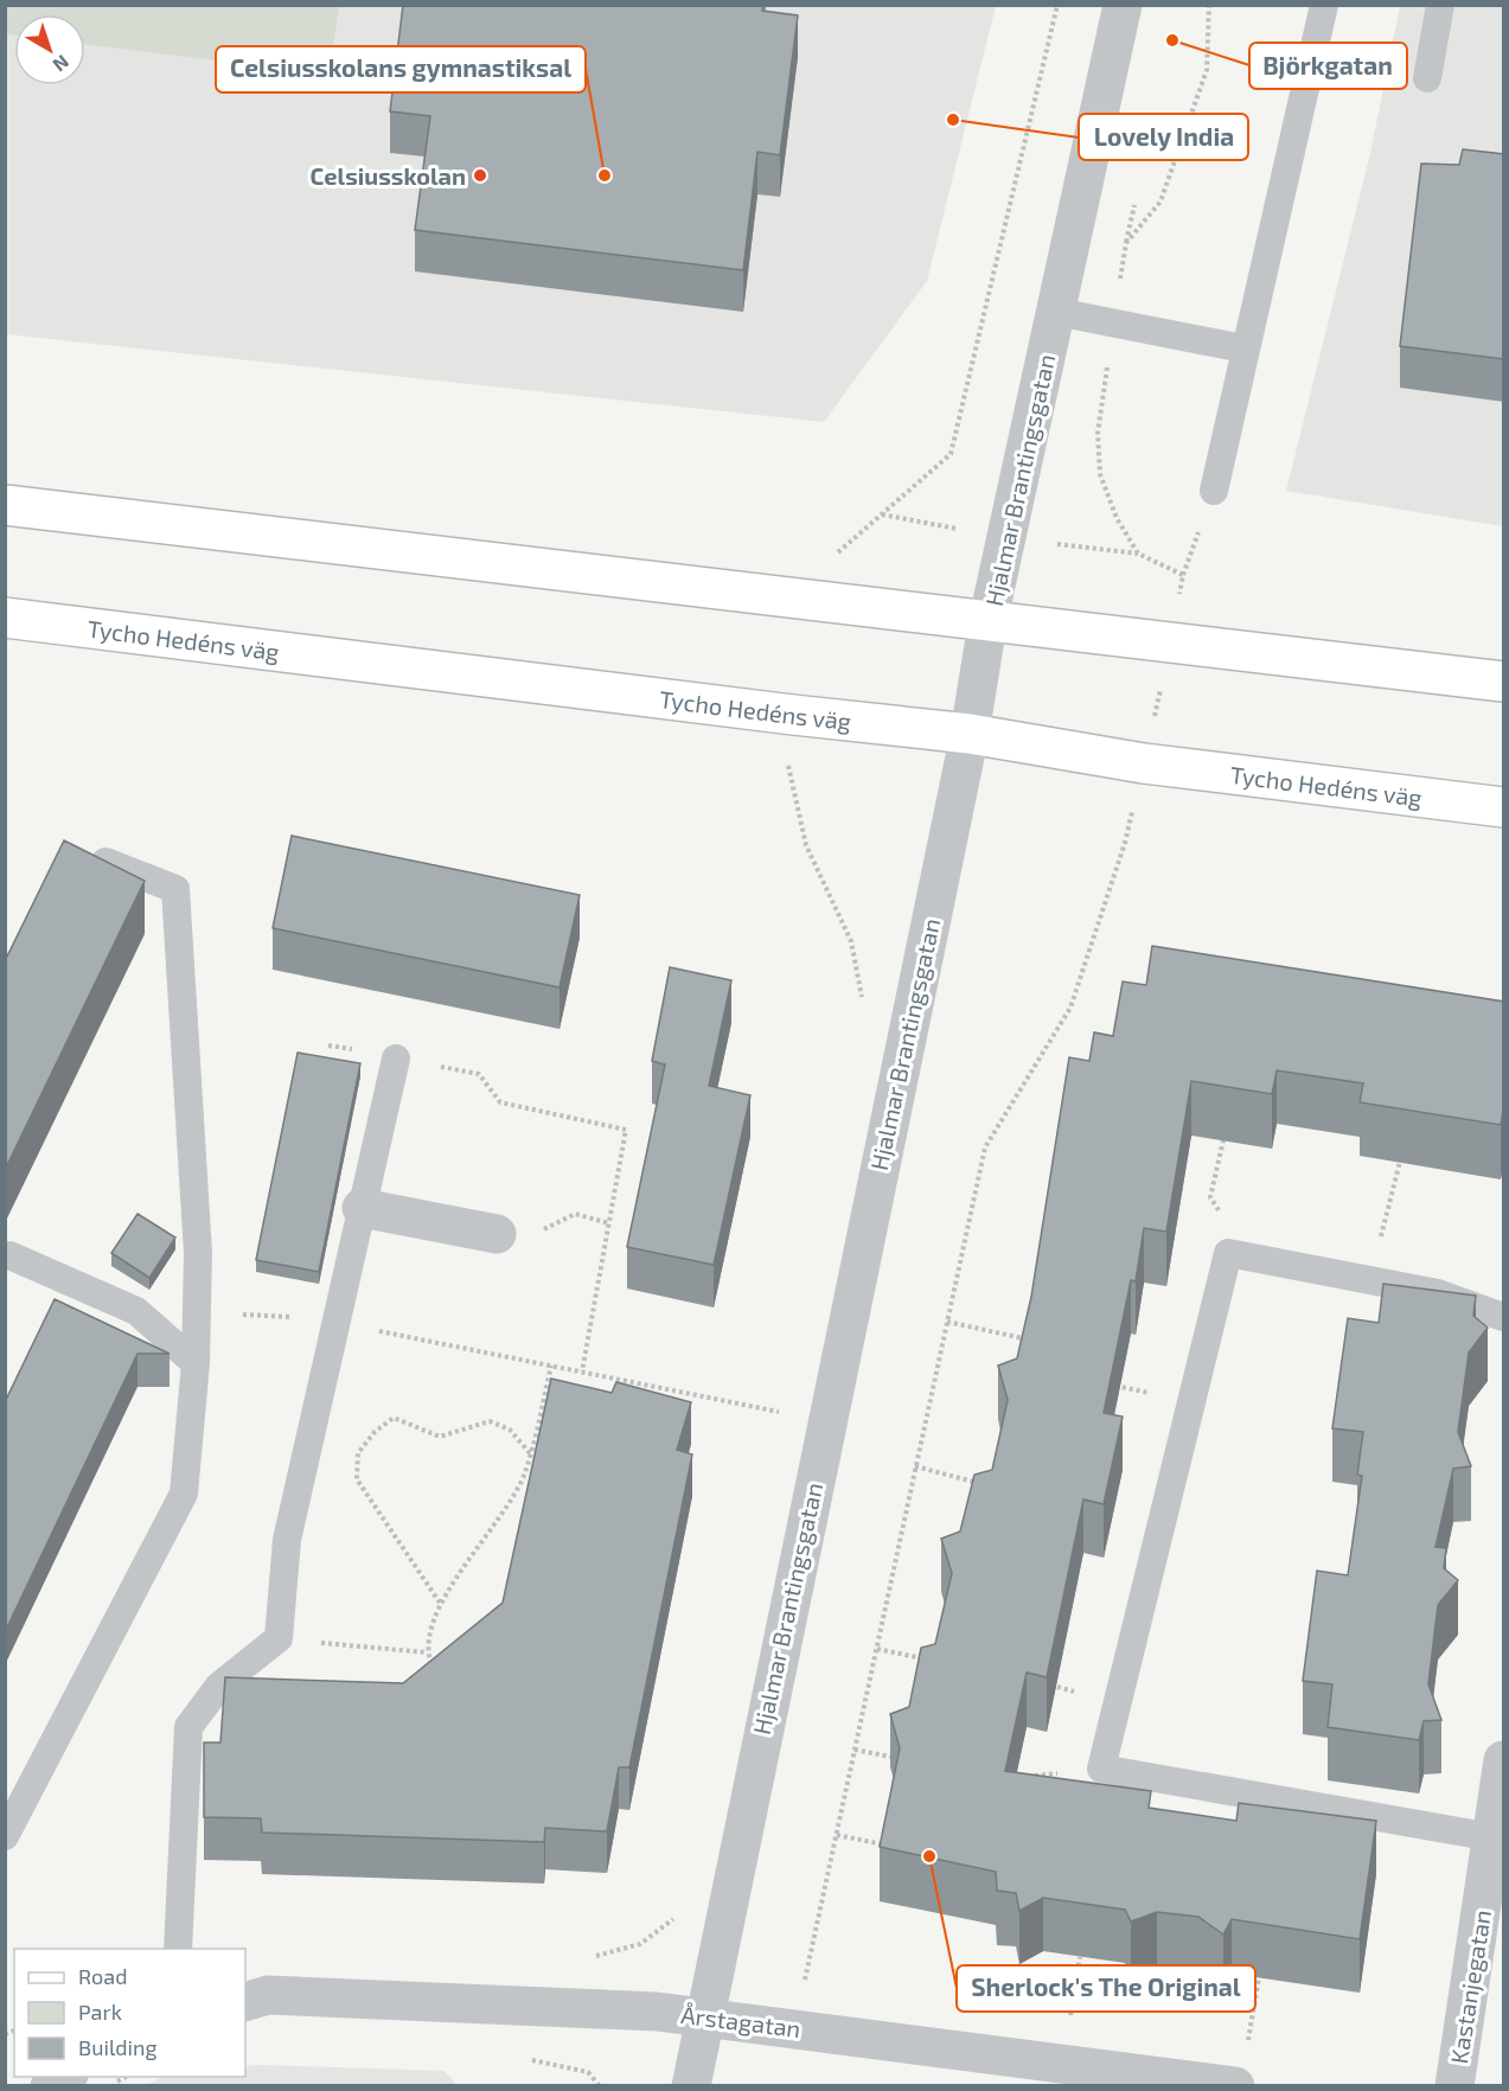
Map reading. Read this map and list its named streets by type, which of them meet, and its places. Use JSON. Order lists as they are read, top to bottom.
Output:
{
  "streets": {
    "main road": ["Tycho Hedéns väg"],
    "street": ["Hjalmar Brantingsgatan", "Kastanjegatan", "Årstagatan"]
  },
  "crossings": [
    ["Hjalmar Brantingsgatan", "Tycho Hedéns väg"],
    ["Hjalmar Brantingsgatan", "Årstagatan"]
  ],
  "places": [
    "Björkgatan",
    "Lovely India",
    "Celsiusskolan",
    "Celsiusskolans gymnastiksal",
    "Sherlock's The Original"
  ],
  "legend": ["Road", "Park", "Building"],
  "north": "bottom right"
}
